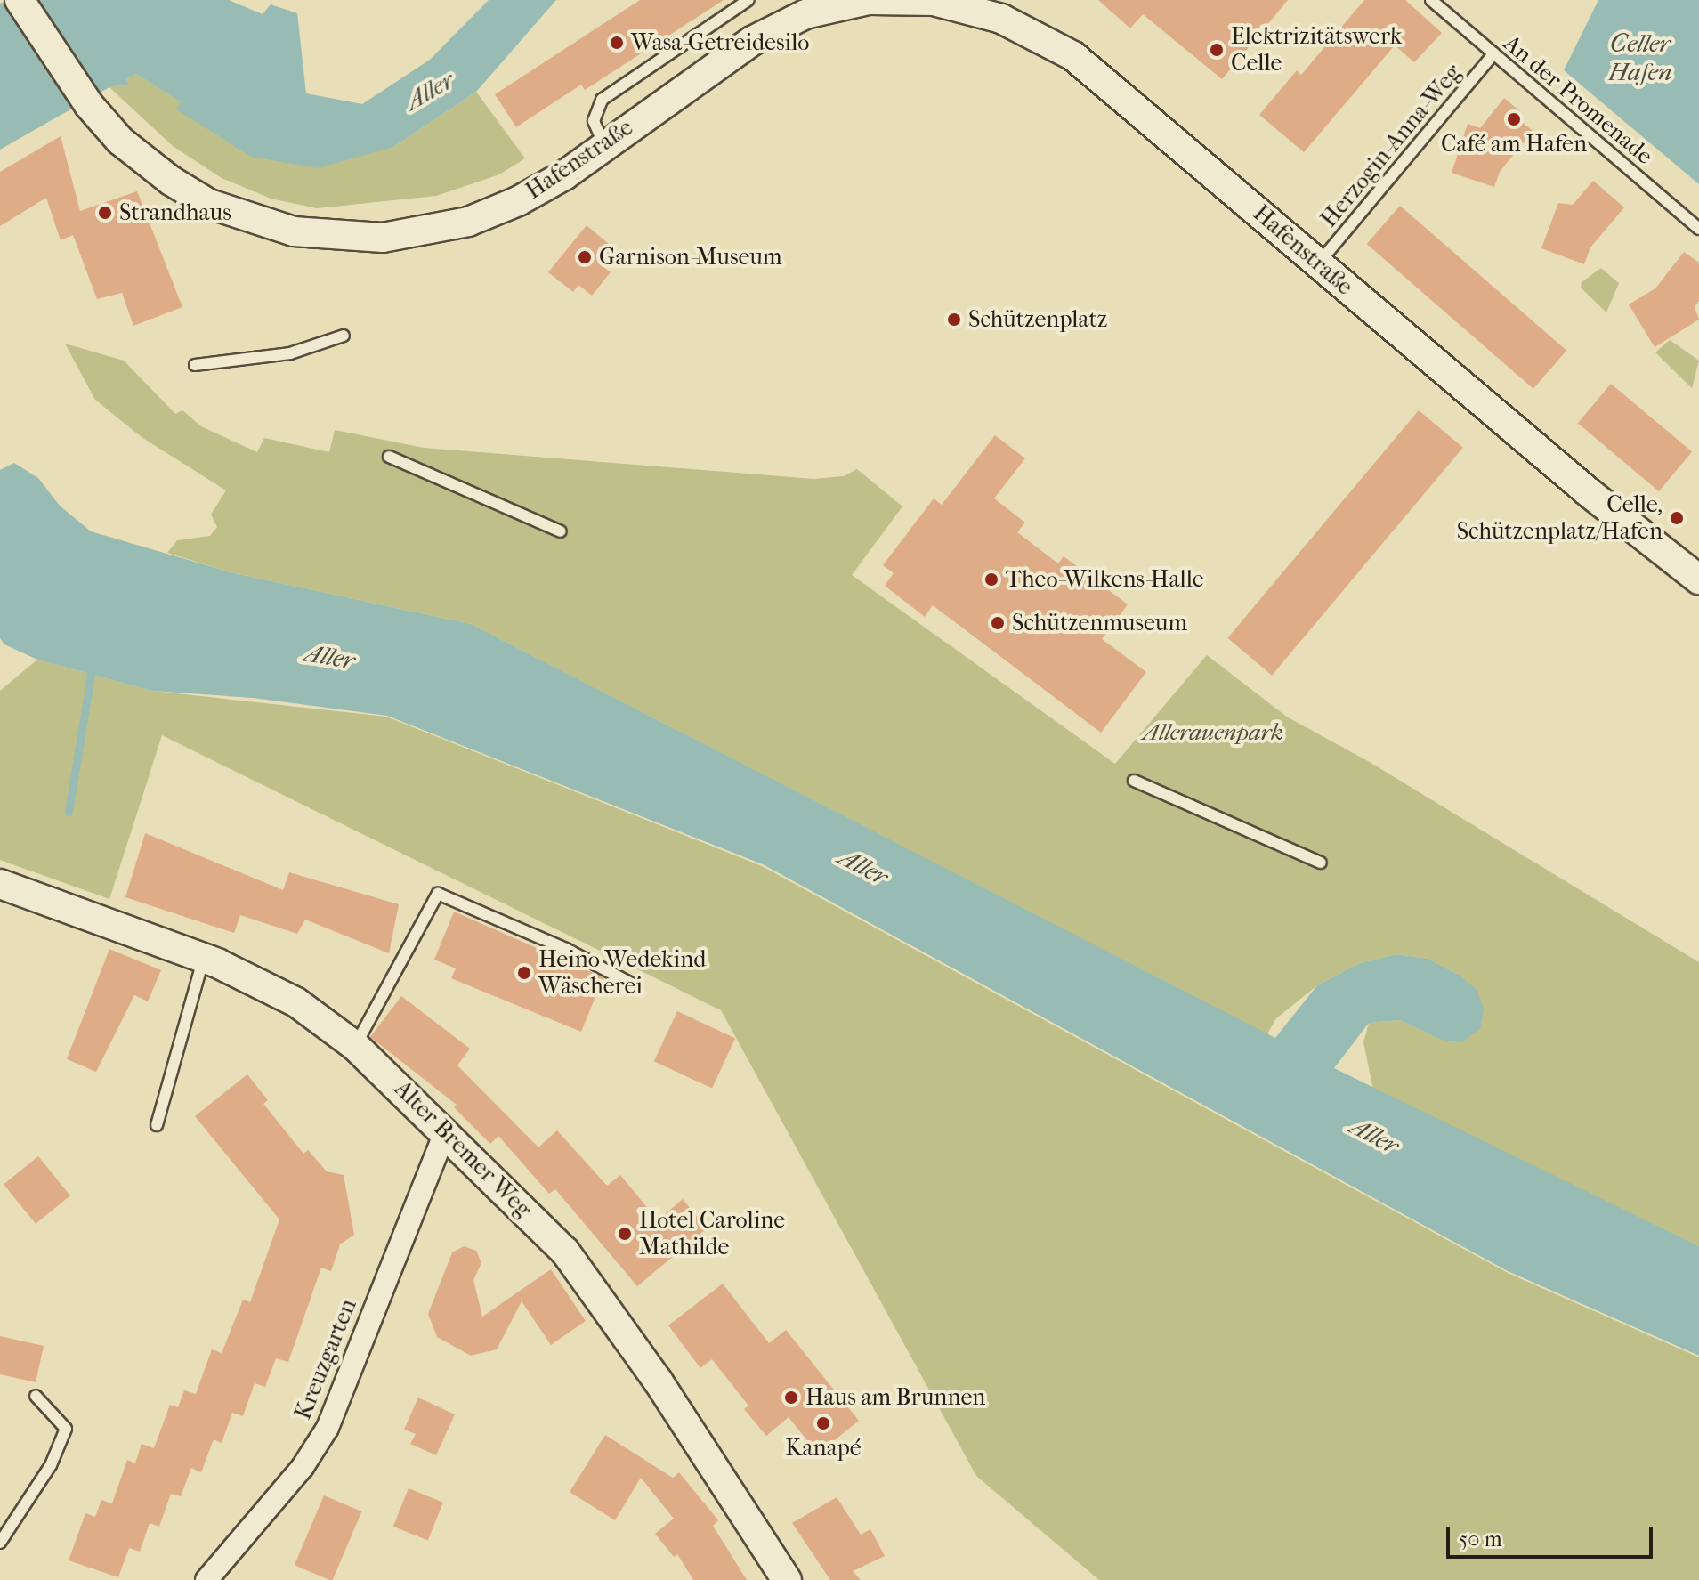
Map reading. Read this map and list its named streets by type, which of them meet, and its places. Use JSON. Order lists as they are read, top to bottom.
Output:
{
  "streets": {
    "street": ["Hafenstraße", "Alter Bremer Weg", "Kreuzgarten"],
    "lane": ["An der Promenade", "Herzogin-Anna-Weg"]
  },
  "crossings": [
    ["An der Promenade", "Herzogin-Anna-Weg"],
    ["Herzogin-Anna-Weg", "Hafenstraße"],
    ["Alter Bremer Weg", "Kreuzgarten"]
  ],
  "water": ["Celler Hafen", "Aller"],
  "parks": ["Allerauenpark"],
  "places": [
    "Wasa-Getreidesilo",
    "Elektrizitätswerk Celle",
    "Café am Hafen",
    "Strandhaus",
    "Garnison-Museum",
    "Schützenplatz",
    "Celle, Schützenplatz/Hafen",
    "Theo-Wilkens-Halle",
    "Schützenmuseum",
    "Heino Wedekind Wäscherei",
    "Hotel Caroline Mathilde",
    "Haus am Brunnen",
    "Kanapé"
  ],
  "scale_bar": "50 m"
}
